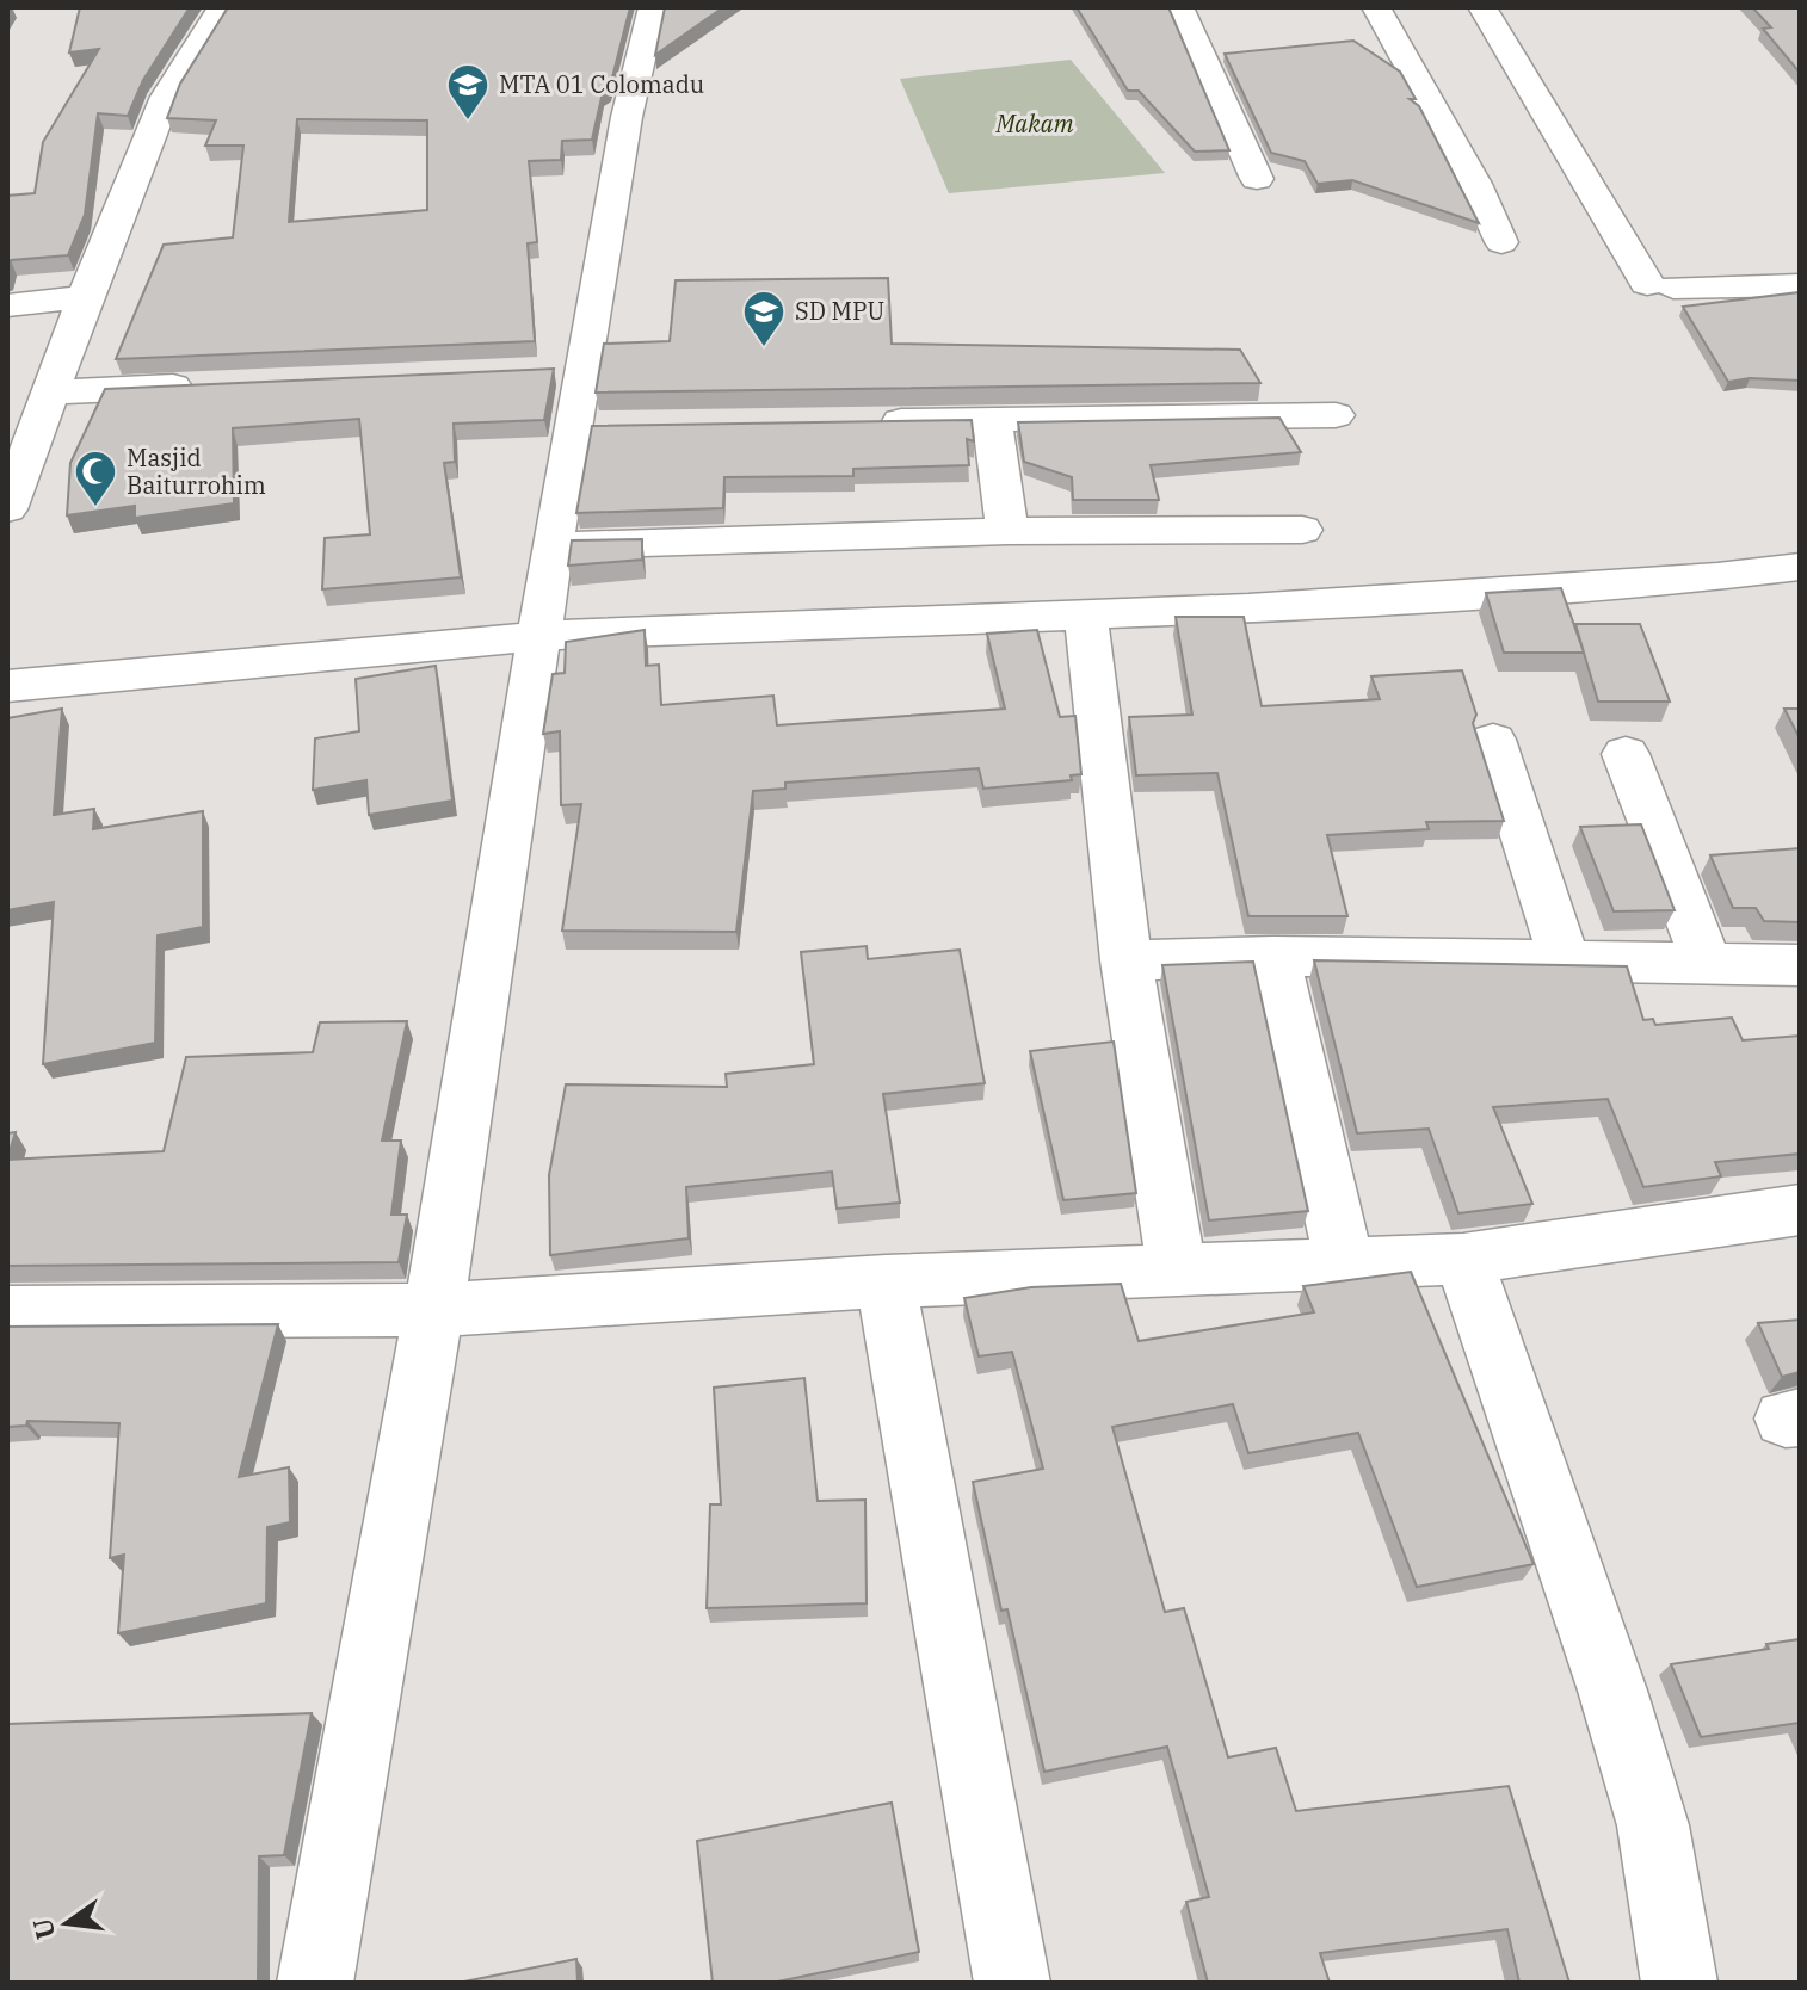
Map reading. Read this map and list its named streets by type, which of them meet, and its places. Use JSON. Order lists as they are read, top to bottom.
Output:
{
  "parks": ["Makam"],
  "places": {
    "school or university": ["MTA 01 Colomadu", "SD MPU"],
    "mosque": ["Masjid Baiturrohim"]
  },
  "north": "left"
}
